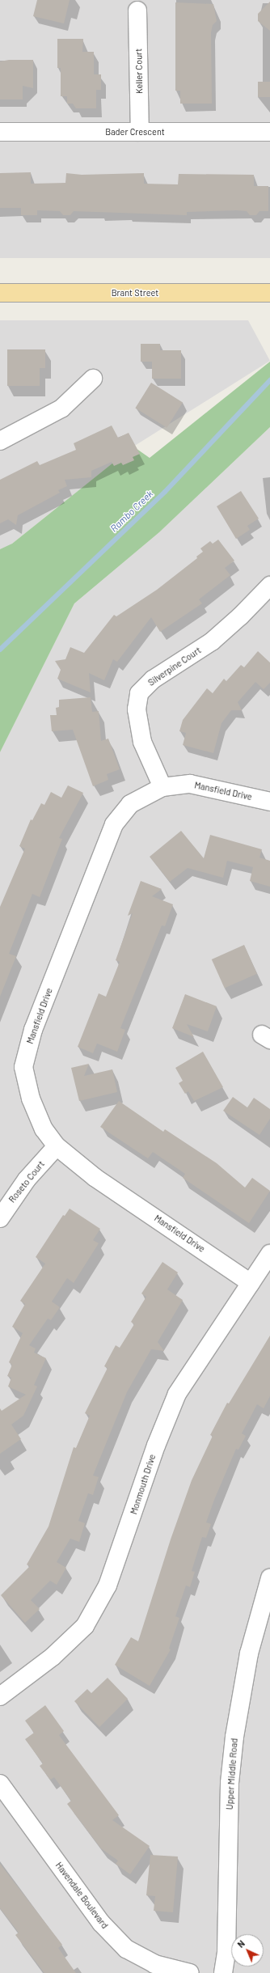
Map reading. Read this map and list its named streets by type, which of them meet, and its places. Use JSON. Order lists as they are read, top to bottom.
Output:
{
  "streets": {
    "main road": ["Brant Street"],
    "street": [
      "Keller Court",
      "Bader Crescent",
      "Silverpine Court",
      "Mansfield Drive",
      "Roseto Court",
      "Monmouth Drive",
      "Upper Middle Road",
      "Havendale Boulevard"
    ]
  },
  "crossings": [
    ["Keller Court", "Bader Crescent"],
    ["Silverpine Court", "Mansfield Drive"],
    ["Mansfield Drive", "Roseto Court"],
    ["Mansfield Drive", "Monmouth Drive"]
  ],
  "water": ["Rambo Creek"],
  "north": "top left"
}
